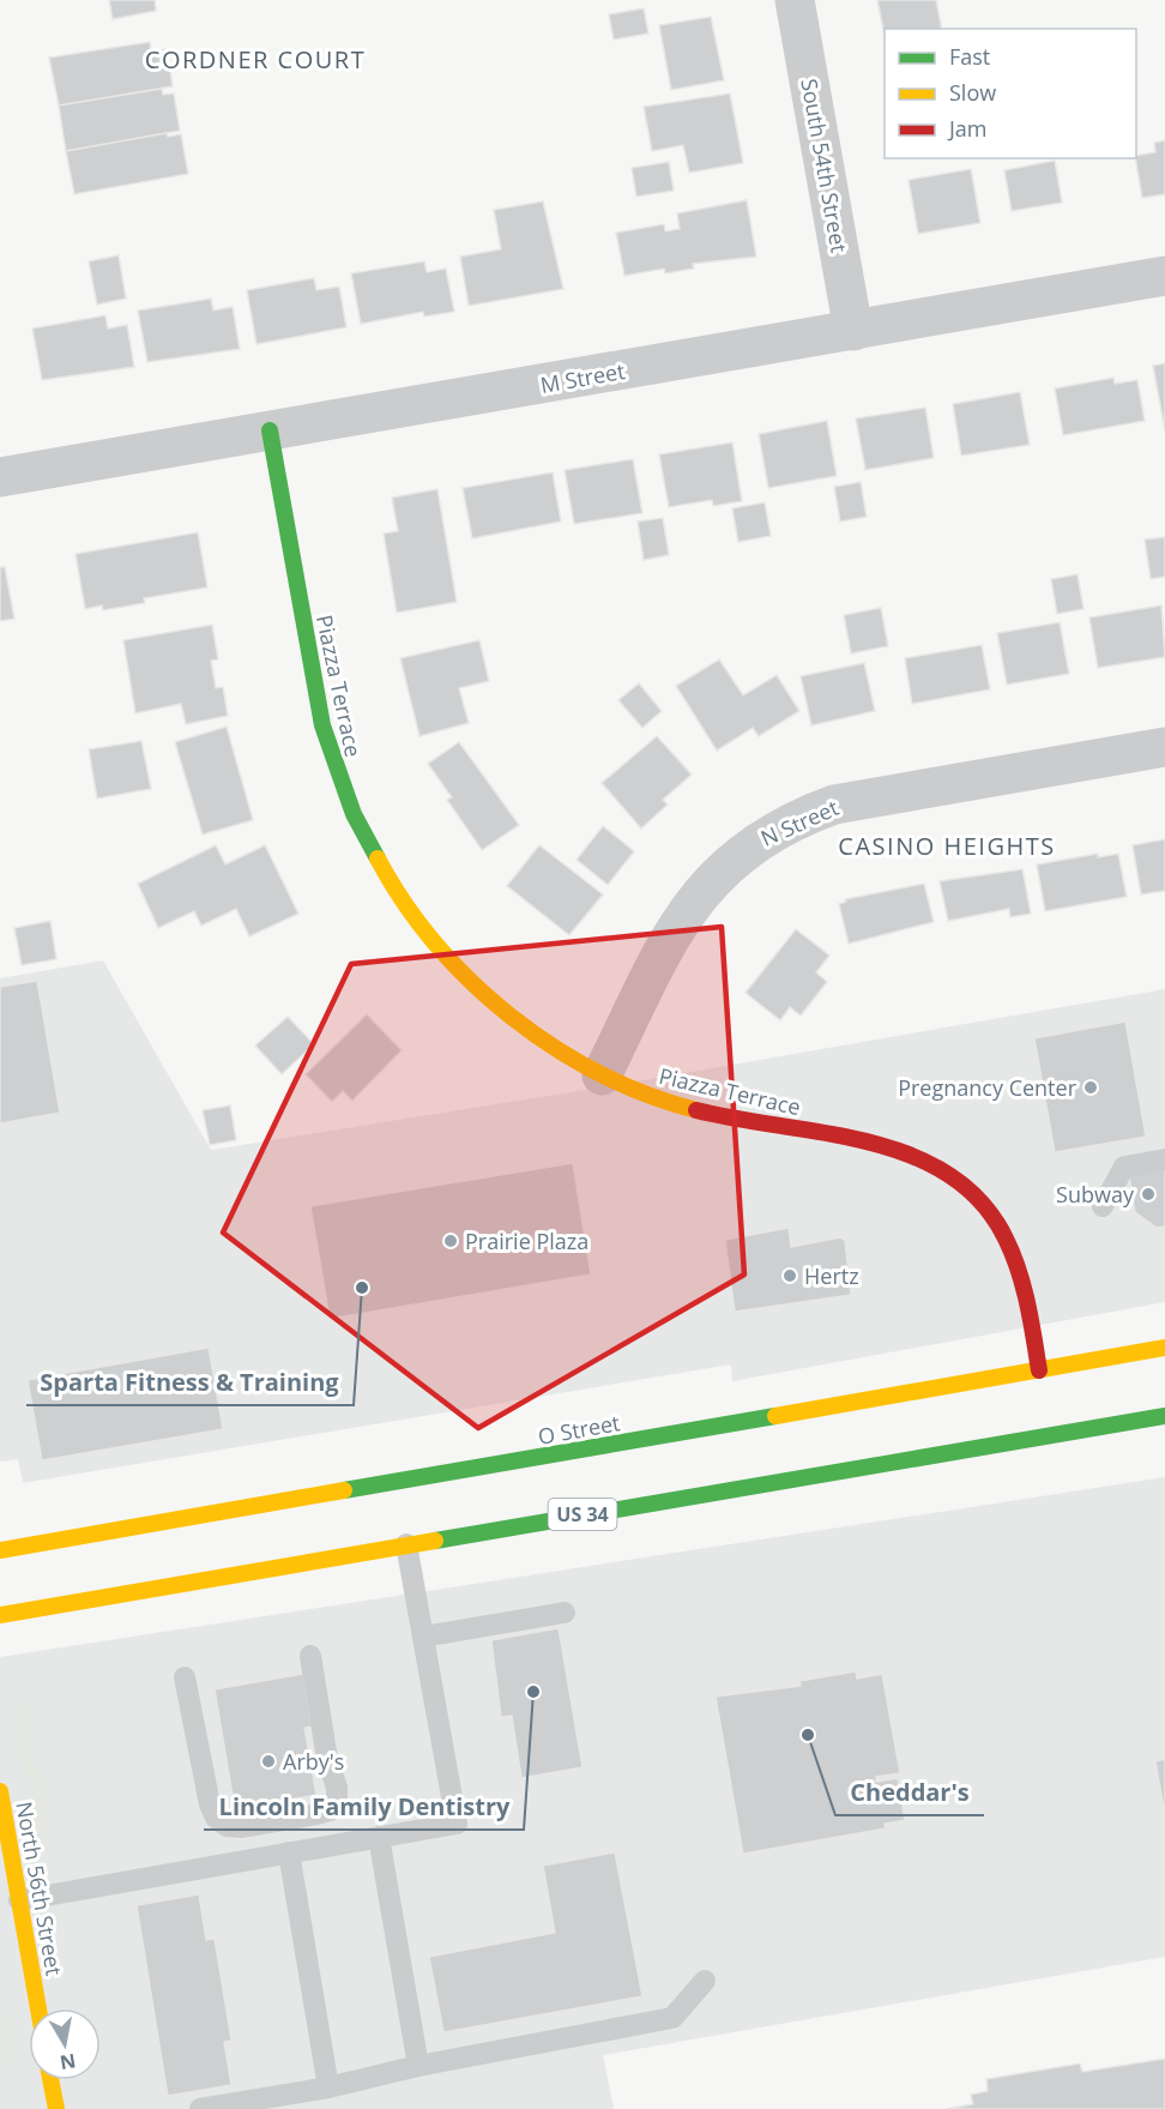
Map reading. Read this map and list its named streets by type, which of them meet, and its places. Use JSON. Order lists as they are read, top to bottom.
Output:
{
  "streets": {
    "main road": [
      "Piazza Terrace",
      "O Street",
      "US 34",
      "North 56th Street"
    ],
    "street": ["South 54th Street", "M Street", "N Street"]
  },
  "crossings": [
    ["South 54th Street", "M Street"],
    ["M Street", "Piazza Terrace"],
    ["Piazza Terrace", "N Street"],
    ["Piazza Terrace", "O Street"]
  ],
  "districts": ["CORDNER COURT", "CASINO HEIGHTS"],
  "places": [
    "Pregnancy Center",
    "Subway",
    "Prairie Plaza",
    "Hertz",
    "Sparta Fitness & Training",
    "Lincoln Family Dentistry",
    "Cheddar's",
    "Arby's"
  ],
  "legend": ["Fast", "Slow", "Jam"],
  "north": "bottom"
}
